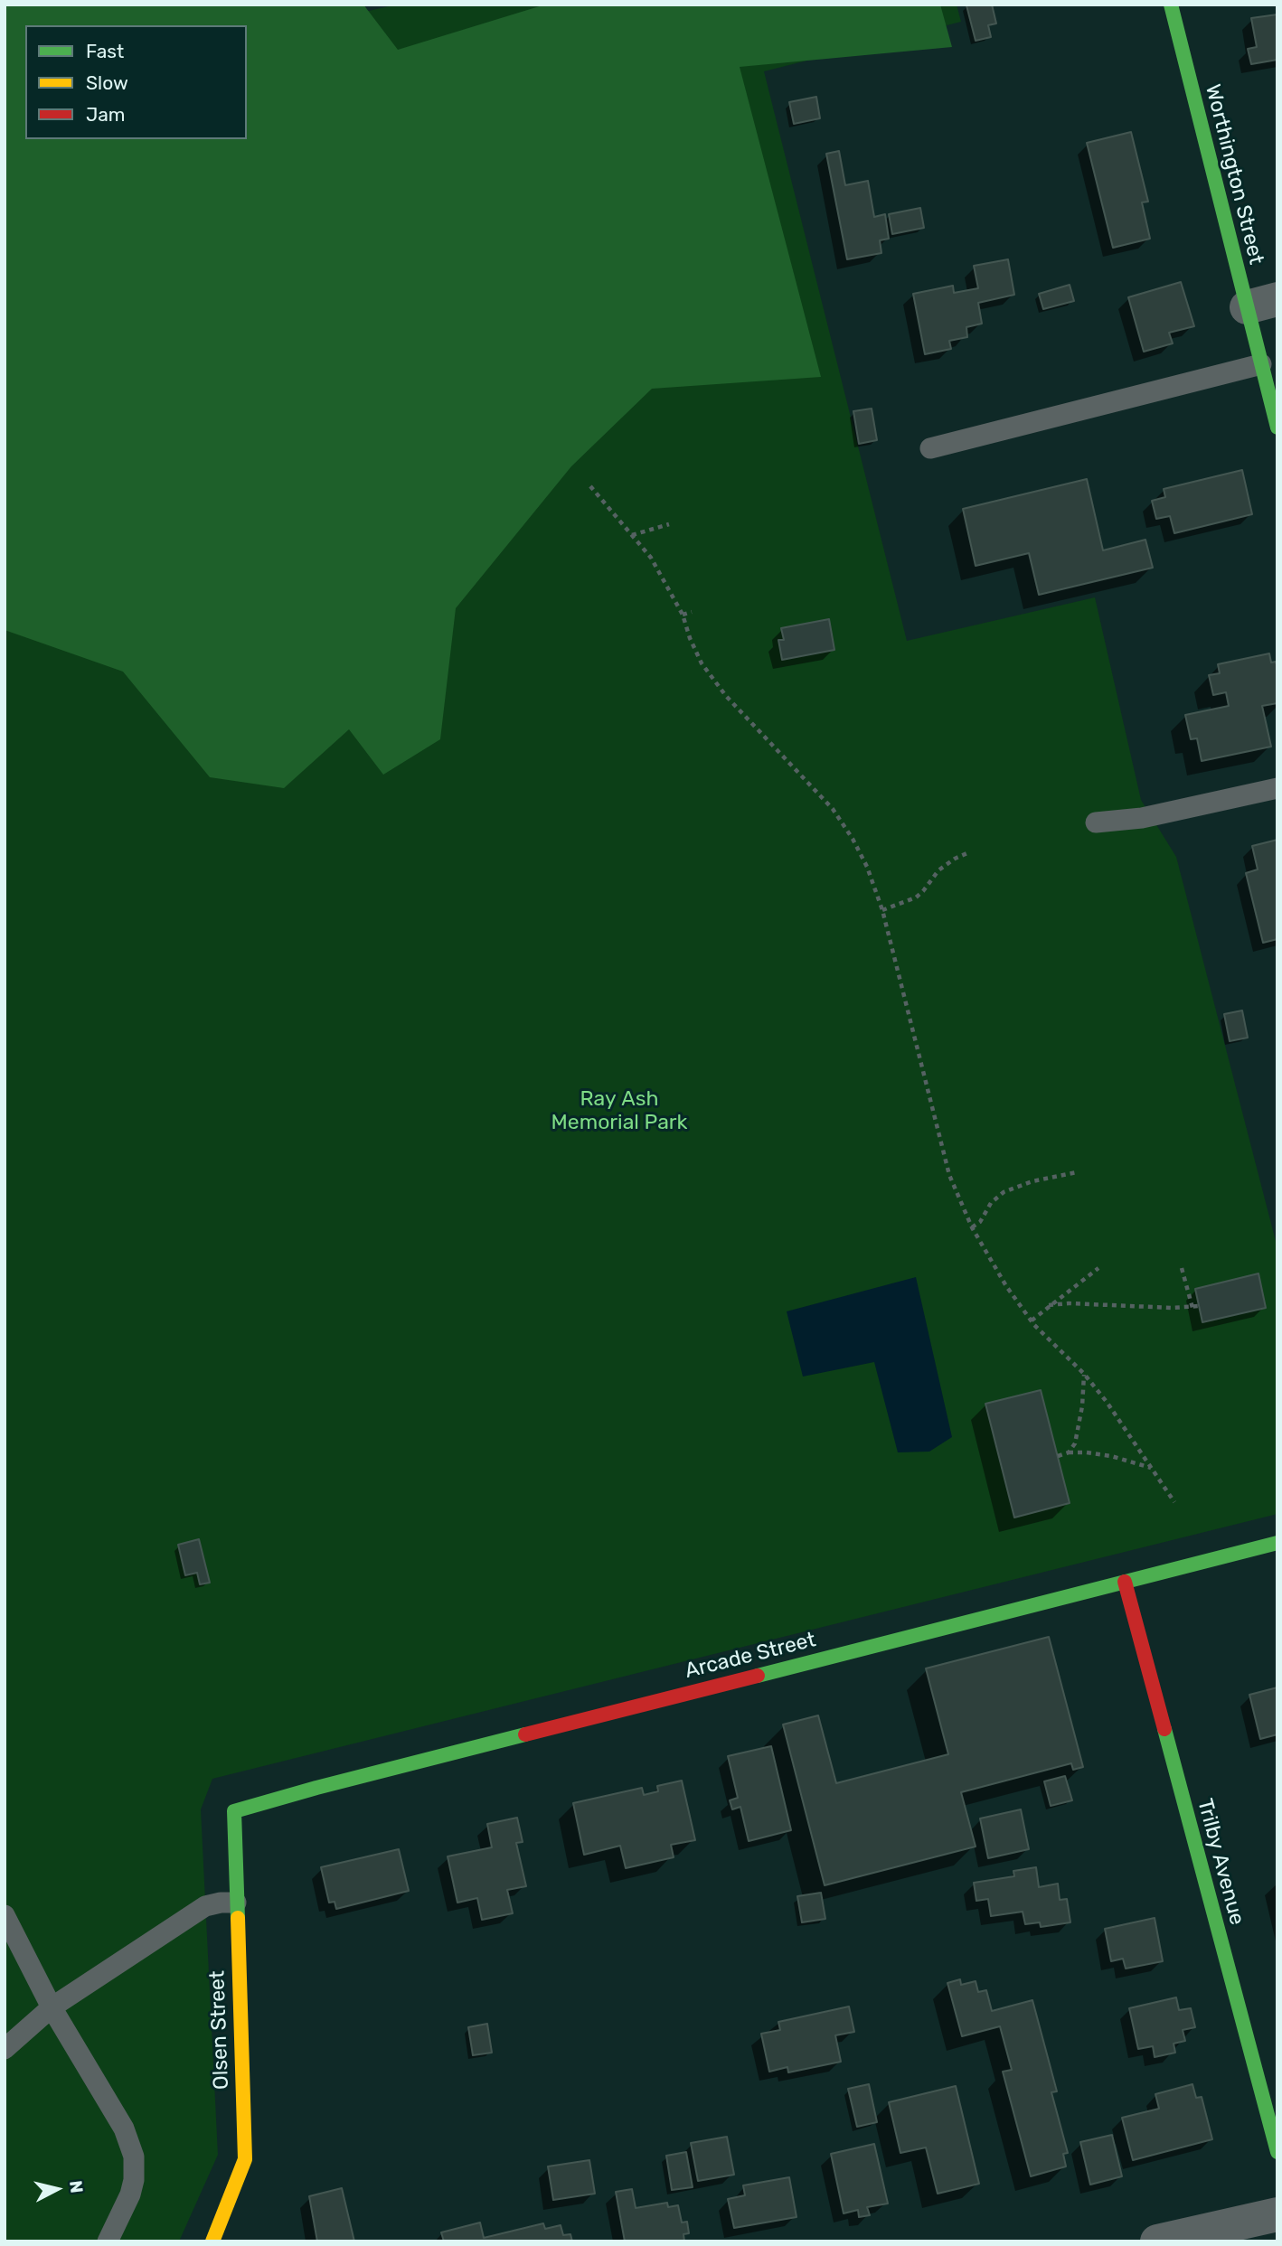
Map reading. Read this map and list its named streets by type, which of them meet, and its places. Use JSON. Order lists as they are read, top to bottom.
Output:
{
  "streets": {
    "street": [
      "Worthington Street",
      "Arcade Street",
      "Trilby Avenue",
      "Olsen Street"
    ]
  },
  "crossings": [
    ["Arcade Street", "Trilby Avenue"],
    ["Arcade Street", "Olsen Street"]
  ],
  "parks": ["Ray Ash Memorial Park"],
  "legend": ["Fast", "Slow", "Jam"],
  "north": "right"
}
